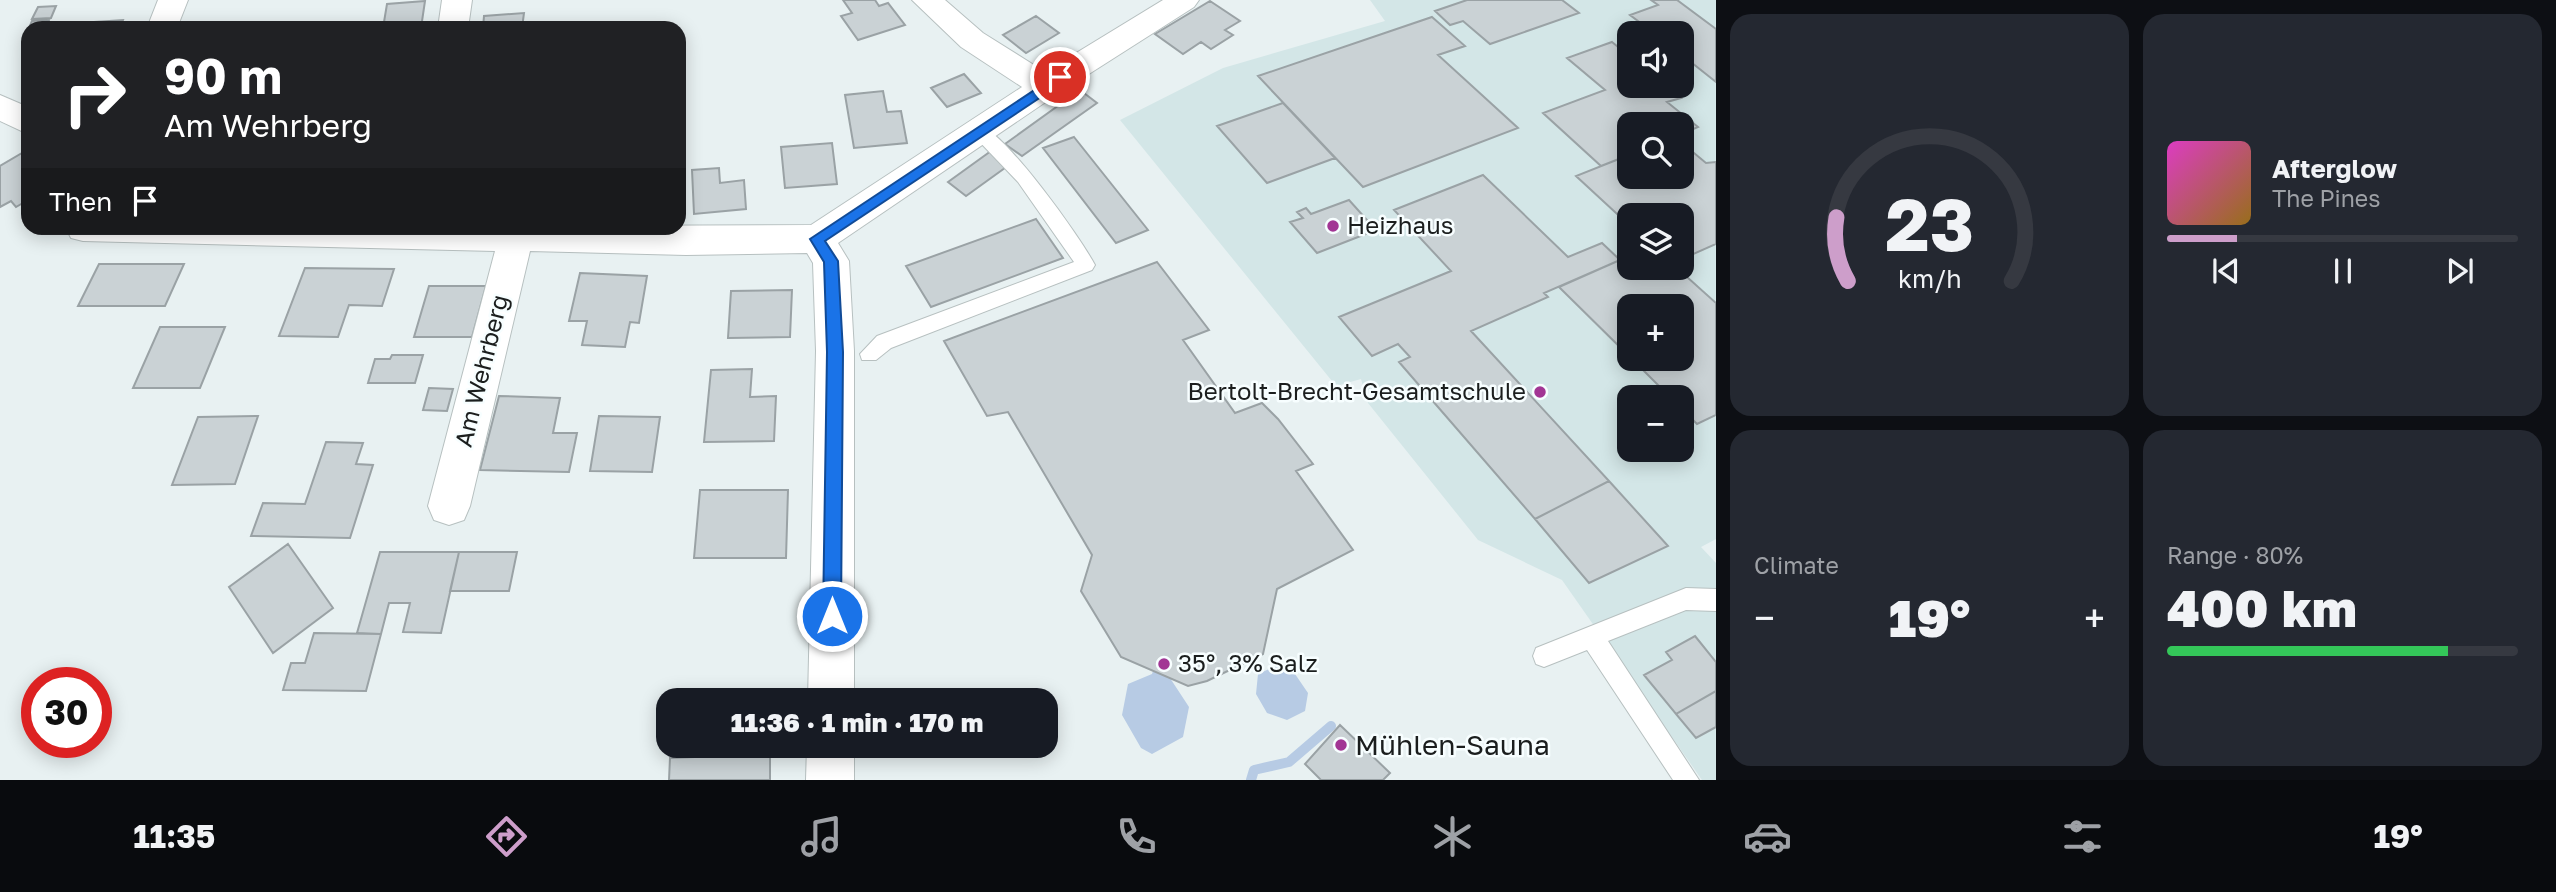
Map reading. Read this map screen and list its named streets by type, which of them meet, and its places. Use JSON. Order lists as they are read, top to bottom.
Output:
{
  "streets": {
    "street": ["Am Wehrberg"]
  },
  "places": [
    "Heizhaus",
    "Bertolt-Brecht-Gesamtschule",
    "35°, 3% Salz",
    "Mühlen-Sauna"
  ],
  "page": {
    "map_buttons": ["+", "−"],
    "turn": ["90 m", "Am Wehrberg"],
    "song": ["Afterglow", "The Pines"],
    "then": "Then",
    "tile": [
      "Climate",
      ["Range · 80%", "400 km"]
    ],
    "heat": ["−", "19°", "+"],
    "limit": "30",
    "trip": "11:36 · 1 min · 170 m",
    "tabs": ["11:35", "19°"],
    "gauge": ["23", "km/h"]
  }
}
